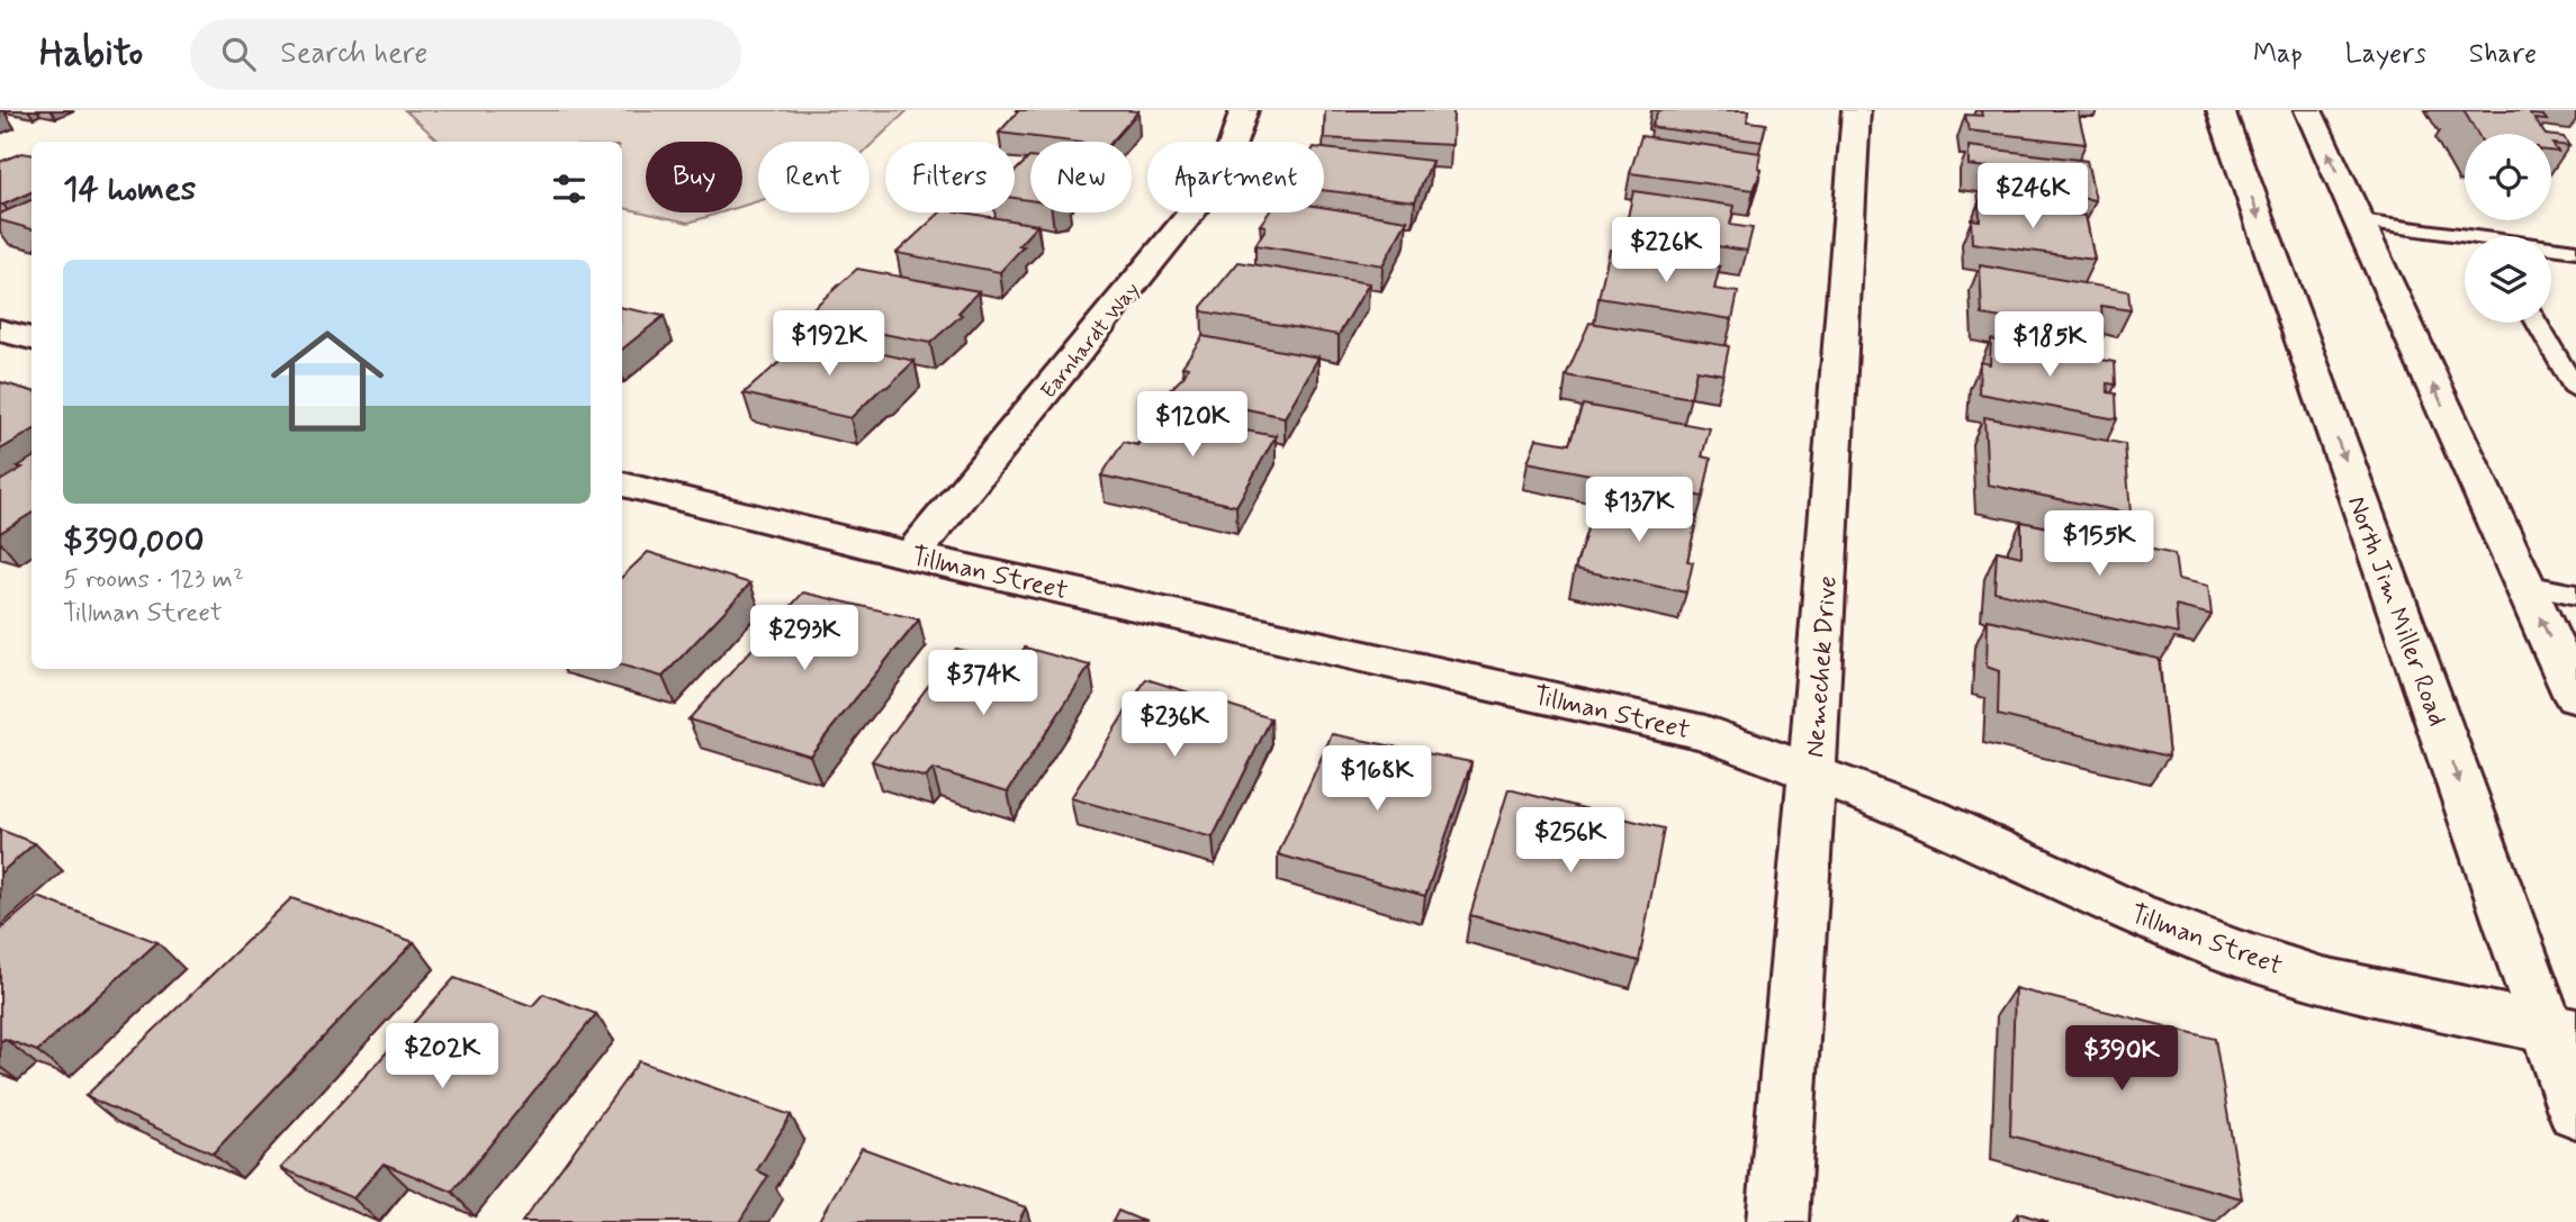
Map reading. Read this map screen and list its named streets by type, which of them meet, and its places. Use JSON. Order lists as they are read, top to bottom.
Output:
{
  "streets": {
    "street": [
      "Earnhardt Way",
      "Tillman Street",
      "North Jim Miller Road",
      "Nemechek Drive"
    ]
  },
  "crossings": [
    ["Earnhardt Way", "Tillman Street"],
    ["Tillman Street", "North Jim Miller Road"],
    ["Tillman Street", "Nemechek Drive"]
  ],
  "page": {
    "header": "Habito",
    "search": "Search here",
    "nav": ["Map", "Layers", "Share"],
    "chip": [
      "Buy",
      "Rent",
      "Filters",
      "New",
      "Apartment"
    ],
    "heading": "14 homes",
    "price": [
      "$246K",
      "$226K",
      "$192K",
      "$185K",
      "$120K",
      "$137K",
      "$155K",
      "$293K",
      "$374K",
      "$236K",
      "$168K",
      "$256K",
      "$202K",
      "$390K"
    ],
    "list": [
      {
        "name": "$390,000",
        "note": "5 rooms · 123 m² · Tillman Street"
      }
    ]
  }
}
